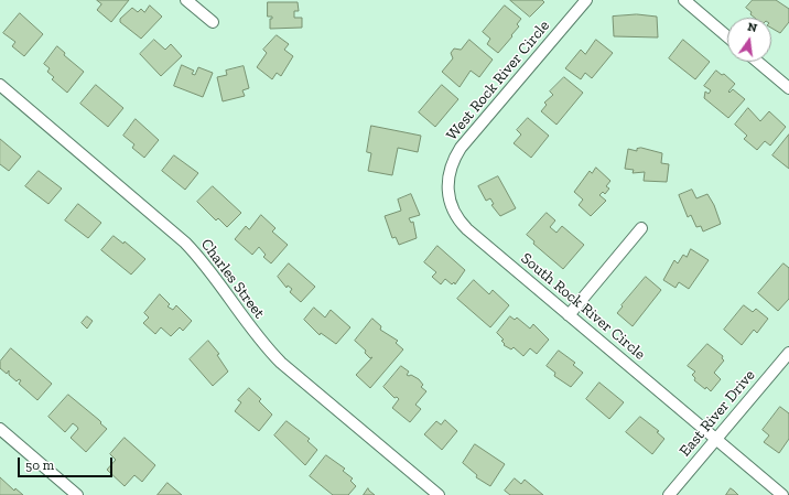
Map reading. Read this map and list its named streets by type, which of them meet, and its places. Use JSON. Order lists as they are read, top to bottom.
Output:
{
  "streets": {
    "street": [
      "West Rock River Circle",
      "Charles Street",
      "South Rock River Circle",
      "East River Drive"
    ]
  },
  "crossings": [
    ["West Rock River Circle", "South Rock River Circle"],
    ["South Rock River Circle", "East River Drive"]
  ],
  "scale_bar": "50 m",
  "north": "top"
}
